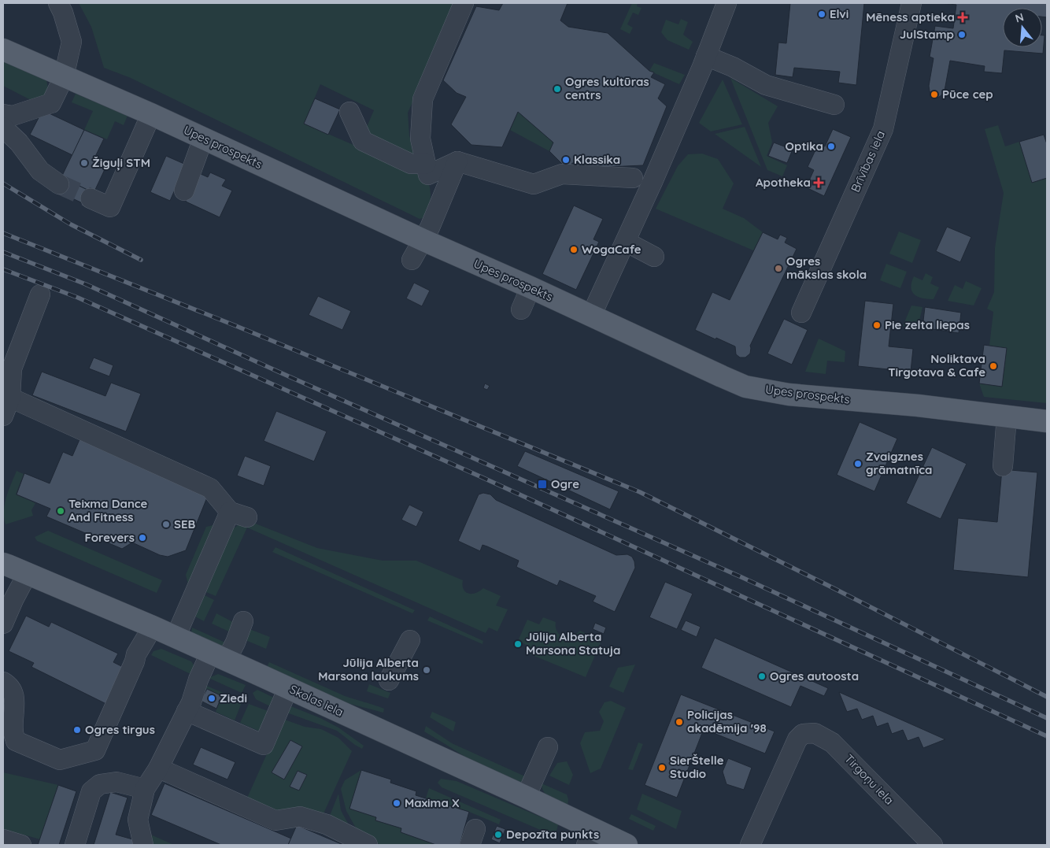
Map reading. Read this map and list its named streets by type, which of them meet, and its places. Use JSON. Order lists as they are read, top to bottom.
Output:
{
  "streets": {
    "main road": ["Upes prospekts", "Skolas iela"],
    "street": ["Brīvības iela", "Tirgoņu iela"]
  },
  "places": {
    "other": [
      "Elvi",
      "JulStamp",
      "Ogres kultūras centrs",
      "Pūce cep",
      "Optika",
      "Klassika",
      "Žiguļi STM",
      "WogaCafe",
      "Ogres mākslas skola",
      "Pie zelta liepas",
      "Noliktava Tirgotava & Cafe",
      "Zvaigznes grāmatnīca",
      "Teixma Dance And Fitness",
      "SEB",
      "Forevers",
      "Jūlija Alberta Marsona Statuja",
      "Jūlija Alberta Marsona laukums",
      "Ogres autoosta",
      "Ziedi",
      "Policijas akadēmija '98",
      "Ogres tirgus",
      "SierŠtelle Studio",
      "Maxima X",
      "Depozīta punkts"
    ],
    "health": ["Mēness aptieka", "Apotheka"],
    "transit": ["Ogre"]
  },
  "north": "top"
}
